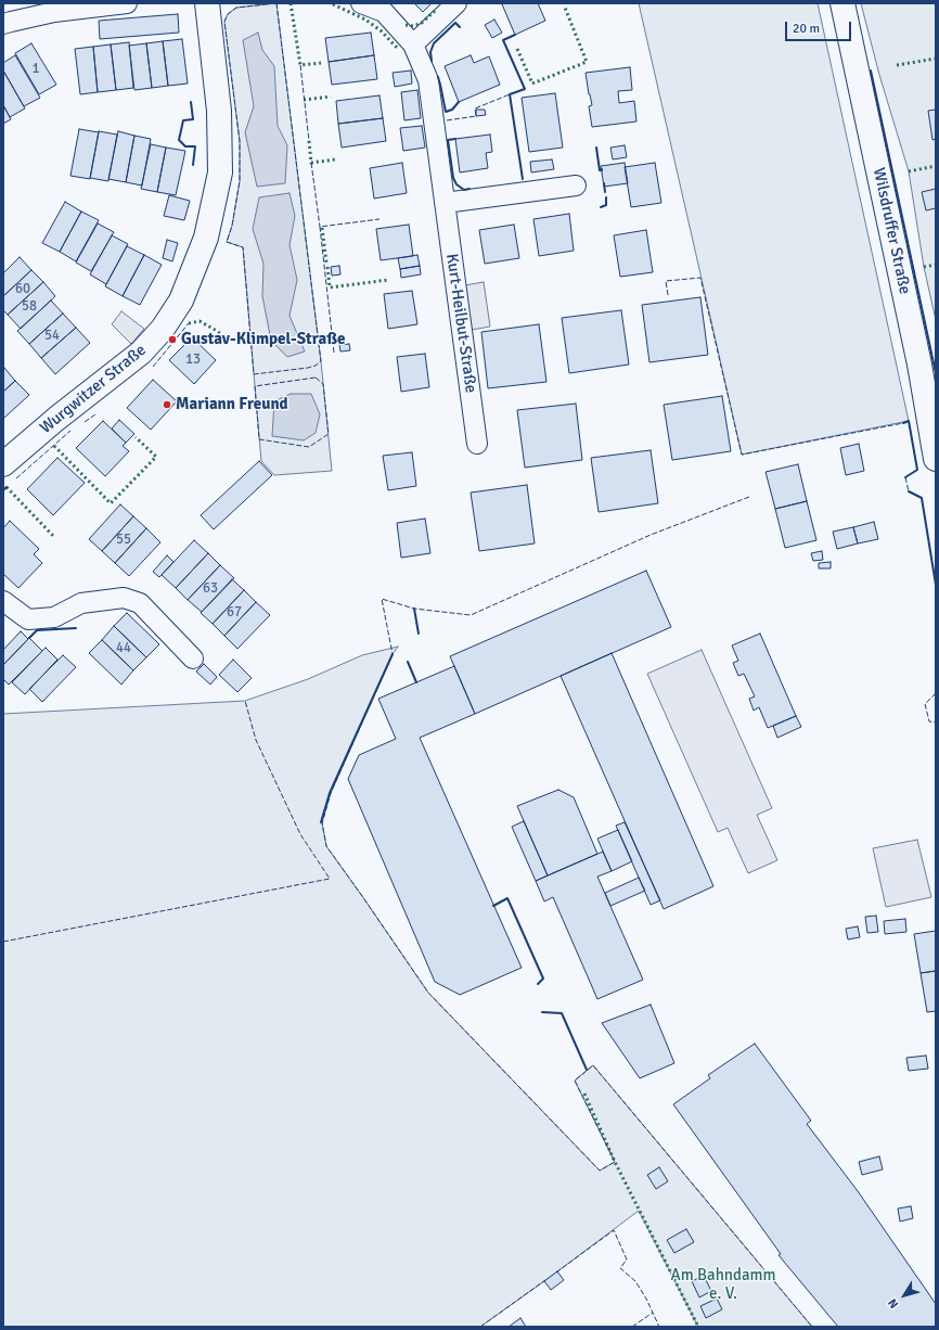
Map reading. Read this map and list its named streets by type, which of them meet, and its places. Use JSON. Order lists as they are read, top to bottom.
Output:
{
  "streets": {
    "street": ["Wilsdruffer Straße", "Kurt-Heilbut-Straße", "Wurgwitzer Straße"]
  },
  "parks": ["Am Bahndamm e. V."],
  "places": ["Gustav-Klimpel-Straße", "Mariann Freund"],
  "house_numbers": [
    "1",
    "60",
    "58",
    "54",
    "13",
    "55",
    "63",
    "67",
    "44"
  ],
  "scale_bar": "20 m",
  "north": "bottom left"
}
